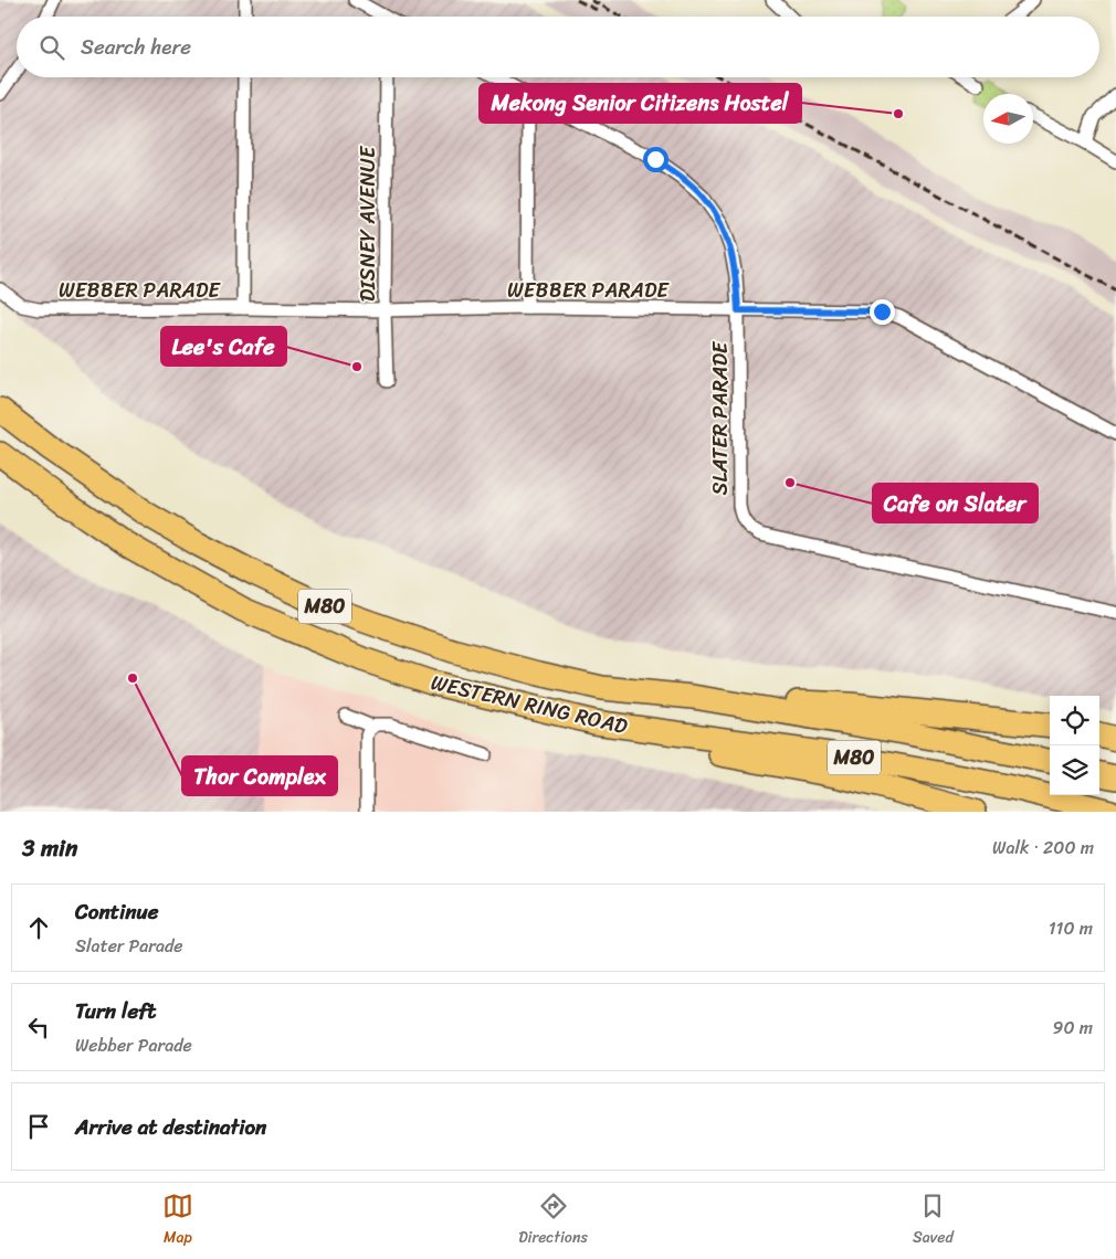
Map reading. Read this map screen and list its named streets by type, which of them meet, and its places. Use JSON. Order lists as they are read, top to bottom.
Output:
{
  "streets": {
    "highway": ["M80", "WESTERN RING ROAD"],
    "street": ["DISNEY AVENUE", "WEBBER PARADE", "SLATER PARADE"]
  },
  "crossings": [
    ["DISNEY AVENUE", "WEBBER PARADE"],
    ["WEBBER PARADE", "SLATER PARADE"]
  ],
  "places": [
    "Mekong Senior Citizens Hostel",
    "Lee's Cafe",
    "Cafe on Slater",
    "Thor Complex"
  ],
  "north": "left",
  "page": {
    "search": "Search here",
    "heading": ["3 min", "Walk · 200 m"],
    "list": [
      ["Continue", "Slater Parade", "110 m"],
      ["Turn left", "Webber Parade", "90 m"],
      "Arrive at destination"
    ],
    "nav": ["Map", "Directions", "Saved"]
  }
}
